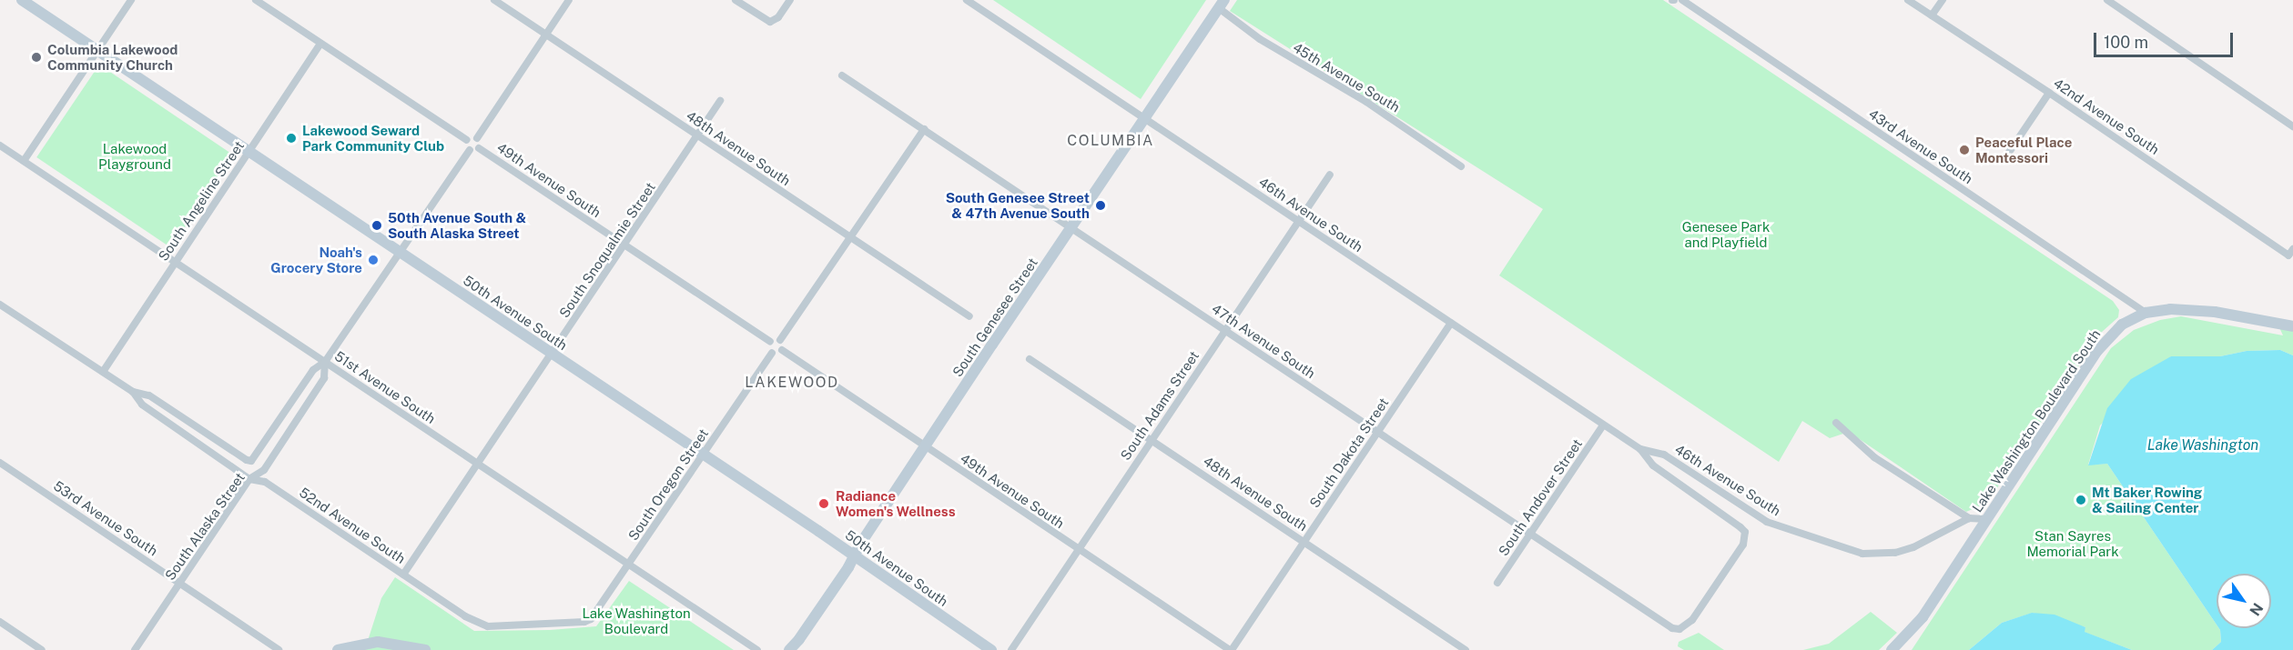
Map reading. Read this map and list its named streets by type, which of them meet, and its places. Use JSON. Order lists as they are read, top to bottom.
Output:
{
  "streets": {
    "street": [
      "45th Avenue South",
      "42nd Avenue South",
      "43rd Avenue South",
      "48th Avenue South",
      "49th Avenue South",
      "South Angeline Street",
      "46th Avenue South",
      "South Snoqualmie Street",
      "50th Avenue South",
      "South Genesee Street",
      "47th Avenue South",
      "51st Avenue South",
      "South Adams Street",
      "Lake Washington Boulevard South",
      "South Dakota Street",
      "South Oregon Street",
      "South Andover Street",
      "53rd Avenue South",
      "52nd Avenue South",
      "South Alaska Street"
    ]
  },
  "crossings": [
    ["45th Avenue South", "South Genesee Street"],
    ["43rd Avenue South", "Lake Washington Boulevard South"],
    ["48th Avenue South", "South Snoqualmie Street"],
    ["48th Avenue South", "South Adams Street"],
    ["48th Avenue South", "South Dakota Street"],
    ["49th Avenue South", "South Snoqualmie Street"],
    ["49th Avenue South", "South Genesee Street"],
    ["49th Avenue South", "South Adams Street"],
    ["49th Avenue South", "South Dakota Street"],
    ["49th Avenue South", "South Oregon Street"],
    ["49th Avenue South", "South Alaska Street"],
    ["South Angeline Street", "50th Avenue South"],
    ["South Angeline Street", "51st Avenue South"],
    ["South Angeline Street", "52nd Avenue South"],
    ["46th Avenue South", "South Genesee Street"],
    ["46th Avenue South", "47th Avenue South"],
    ["46th Avenue South", "South Adams Street"],
    ["46th Avenue South", "South Dakota Street"],
    ["46th Avenue South", "South Andover Street"],
    ["South Snoqualmie Street", "50th Avenue South"],
    ["South Snoqualmie Street", "51st Avenue South"],
    ["South Snoqualmie Street", "52nd Avenue South"],
    ["50th Avenue South", "South Genesee Street"],
    ["50th Avenue South", "South Oregon Street"],
    ["50th Avenue South", "South Alaska Street"],
    ["South Genesee Street", "47th Avenue South"],
    ["47th Avenue South", "South Adams Street"],
    ["47th Avenue South", "South Dakota Street"],
    ["47th Avenue South", "South Andover Street"],
    ["51st Avenue South", "South Oregon Street"],
    ["51st Avenue South", "South Alaska Street"],
    ["South Oregon Street", "52nd Avenue South"],
    ["53rd Avenue South", "South Alaska Street"],
    ["52nd Avenue South", "South Alaska Street"]
  ],
  "districts": ["COLUMBIA", "LAKEWOOD"],
  "water": ["Lake Washington"],
  "parks": [
    "Lakewood Playground",
    "Genesee Park and Playfield",
    "Stan Sayres Memorial Park",
    "Lake Washington Boulevard"
  ],
  "places": [
    "Columbia Lakewood Community Church",
    "Lakewood Seward Park Community Club",
    "Peaceful Place Montessori",
    "South Genesee Street & 47th Avenue South",
    "50th Avenue South & South Alaska Street",
    "Noah's Grocery Store",
    "Mt Baker Rowing & Sailing Center",
    "Radiance Women's Wellness"
  ],
  "scale_bar": "100 m",
  "north": "bottom right"
}
